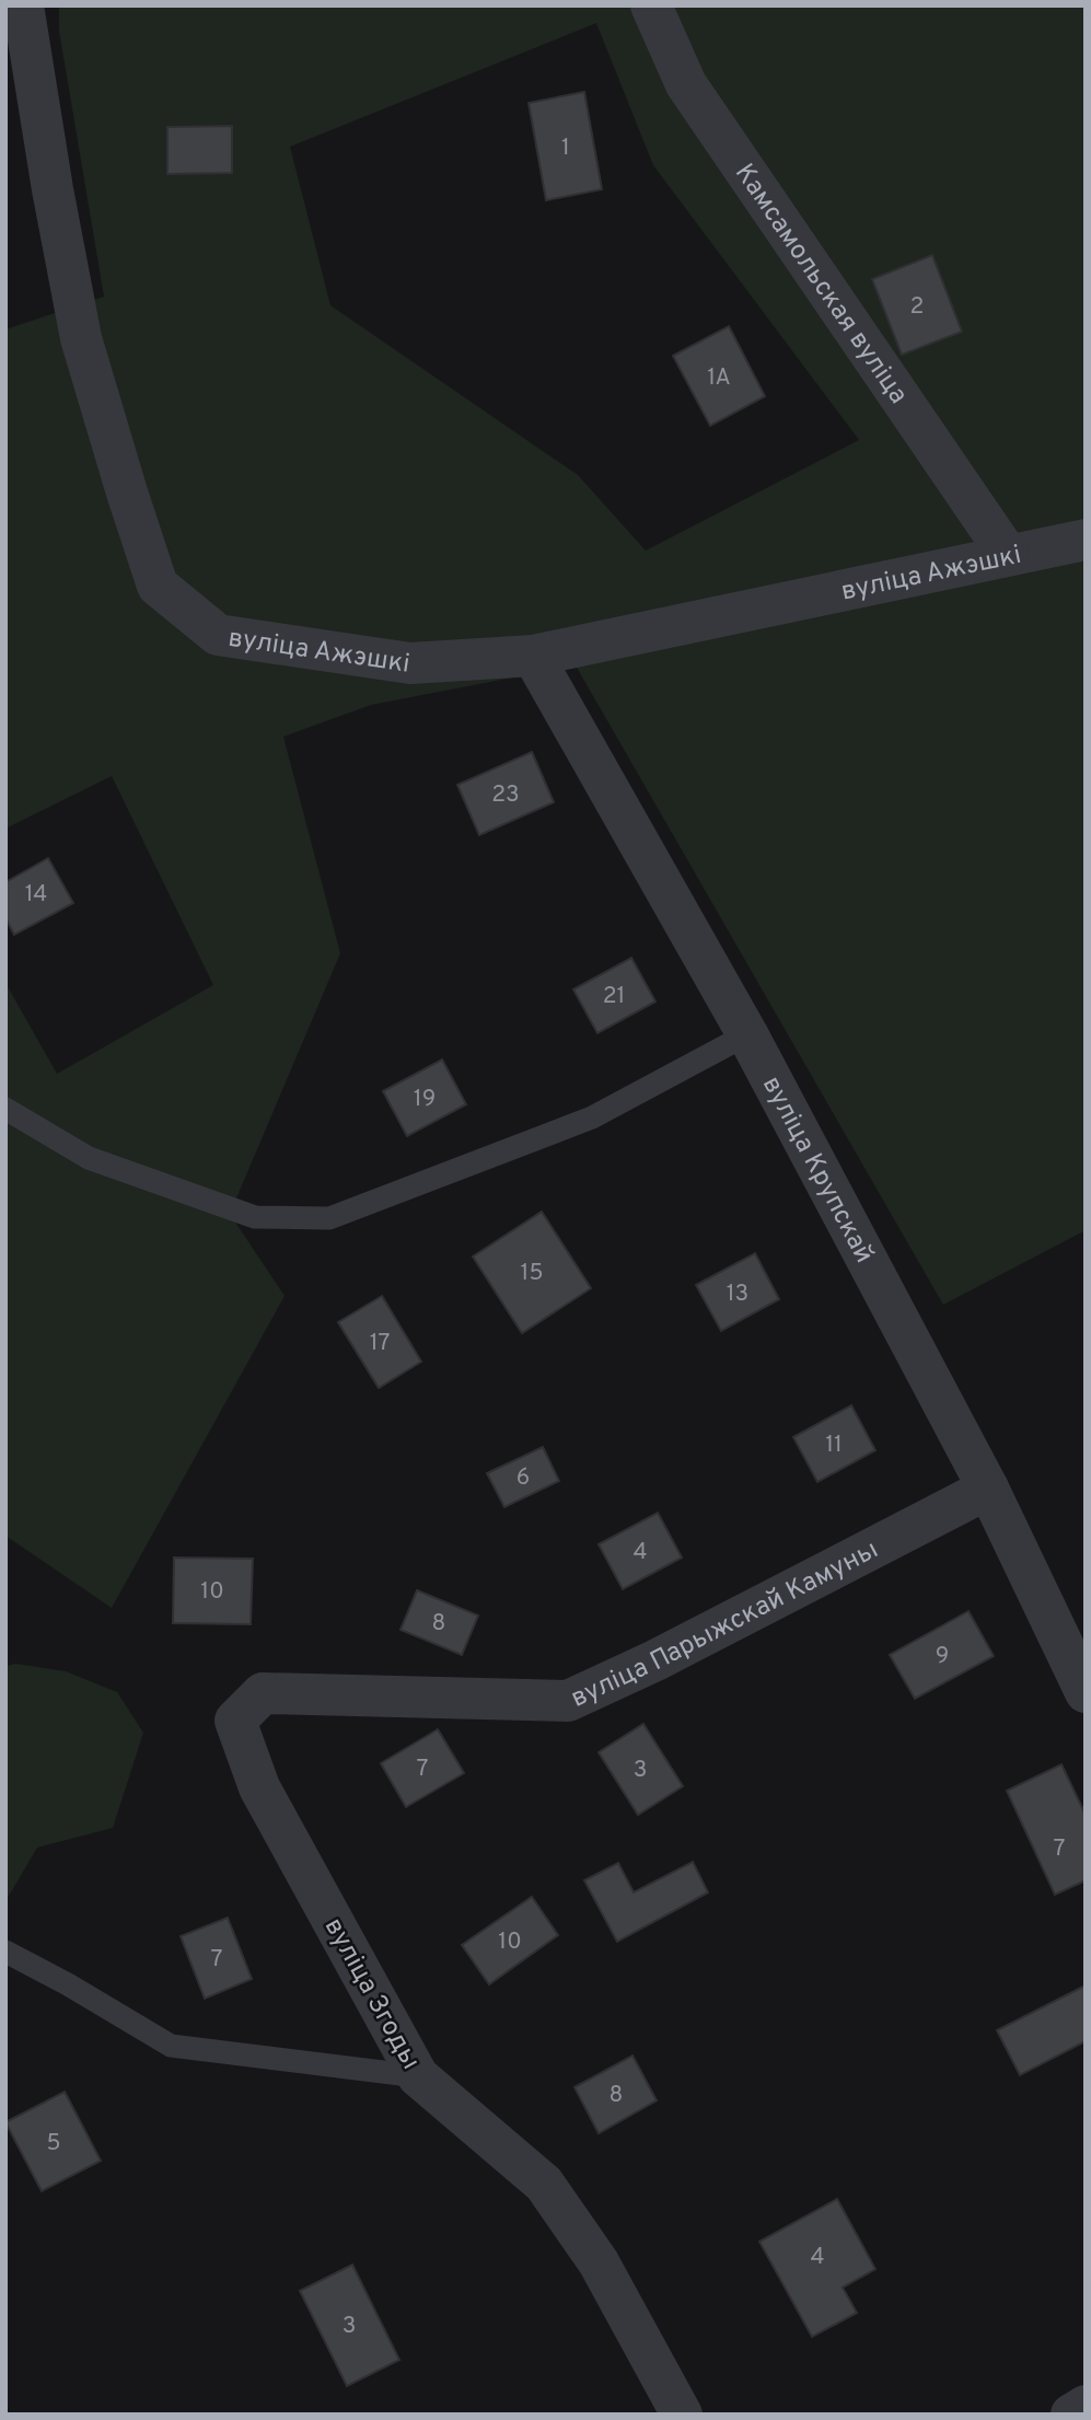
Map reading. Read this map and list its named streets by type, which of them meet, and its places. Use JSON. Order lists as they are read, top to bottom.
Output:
{
  "streets": {
    "street": [
      "Камсамольская вуліца",
      "вуліца Ажэшкі",
      "вуліца Крупскай",
      "вуліца Парыжскай Камуны",
      "вуліца Згоды"
    ]
  },
  "crossings": [
    ["Камсамольская вуліца", "вуліца Ажэшкі"],
    ["вуліца Ажэшкі", "вуліца Крупскай"],
    ["вуліца Крупскай", "вуліца Парыжскай Камуны"],
    ["вуліца Парыжскай Камуны", "вуліца Згоды"]
  ],
  "house_numbers": [
    "1",
    "2",
    "1А",
    "23",
    "14",
    "21",
    "19",
    "15",
    "13",
    "17",
    "11",
    "6",
    "4",
    "10",
    "8",
    "9",
    "7",
    "3",
    "7",
    "10",
    "7",
    "8",
    "5",
    "4",
    "3"
  ]
}
